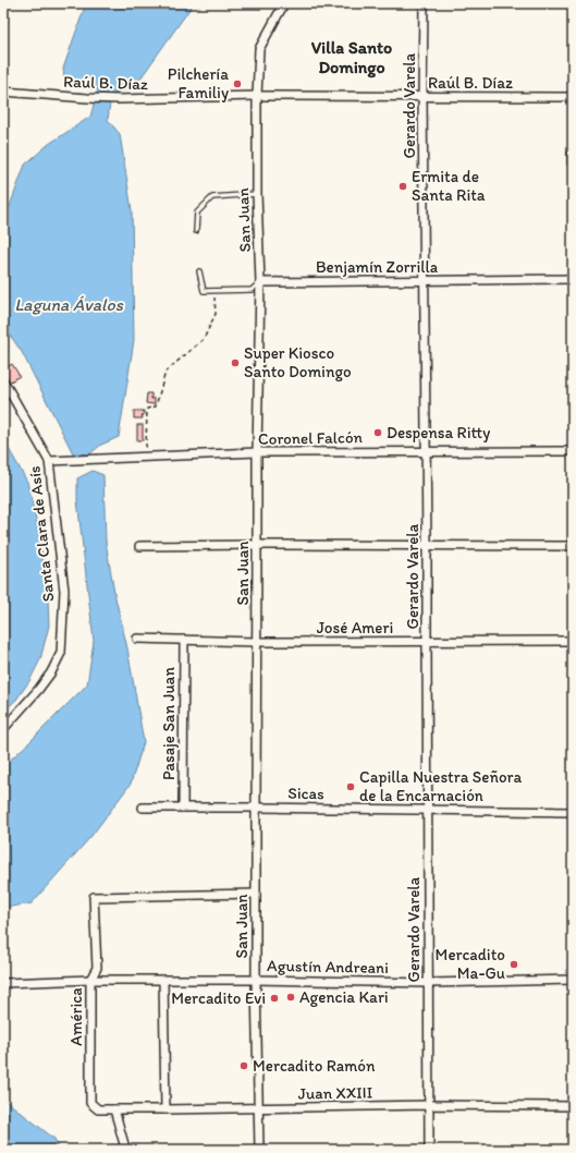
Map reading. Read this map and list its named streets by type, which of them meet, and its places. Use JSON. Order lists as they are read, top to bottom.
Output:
{
  "streets": {
    "street": [
      "Raúl B. Díaz",
      "Gerardo Varela",
      "San Juan",
      "Benjamín Zorrilla",
      "Coronel Falcón",
      "Santa Clara de Asís",
      "José Ameri",
      "Pasaje San Juan",
      "Sicas",
      "Agustín Andreani",
      "América",
      "Juan XXIII"
    ]
  },
  "crossings": [
    ["Raúl B. Díaz", "Gerardo Varela"],
    ["Raúl B. Díaz", "San Juan"],
    ["Gerardo Varela", "Benjamín Zorrilla"],
    ["Gerardo Varela", "Coronel Falcón"],
    ["Gerardo Varela", "José Ameri"],
    ["Gerardo Varela", "Sicas"],
    ["Gerardo Varela", "Agustín Andreani"],
    ["Gerardo Varela", "Juan XXIII"],
    ["San Juan", "Benjamín Zorrilla"],
    ["San Juan", "Coronel Falcón"],
    ["San Juan", "José Ameri"],
    ["San Juan", "Sicas"],
    ["San Juan", "Agustín Andreani"],
    ["San Juan", "América"],
    ["San Juan", "Juan XXIII"],
    ["Coronel Falcón", "Santa Clara de Asís"],
    ["José Ameri", "Pasaje San Juan"],
    ["Pasaje San Juan", "Sicas"],
    ["Agustín Andreani", "América"],
    ["América", "Juan XXIII"]
  ],
  "districts": ["Villa Santo Domingo"],
  "water": ["Laguna Ávalos"],
  "places": [
    "Pilchería Familiy",
    "Ermita de Santa Rita",
    "Super Kiosco Santo Domingo",
    "Despensa Ritty",
    "Capilla Nuestra Señora de la Encarnación",
    "Mercadito Ma-Gu",
    "Agencia Kari",
    "Mercadito Evi",
    "Mercadito Ramón"
  ]
}
